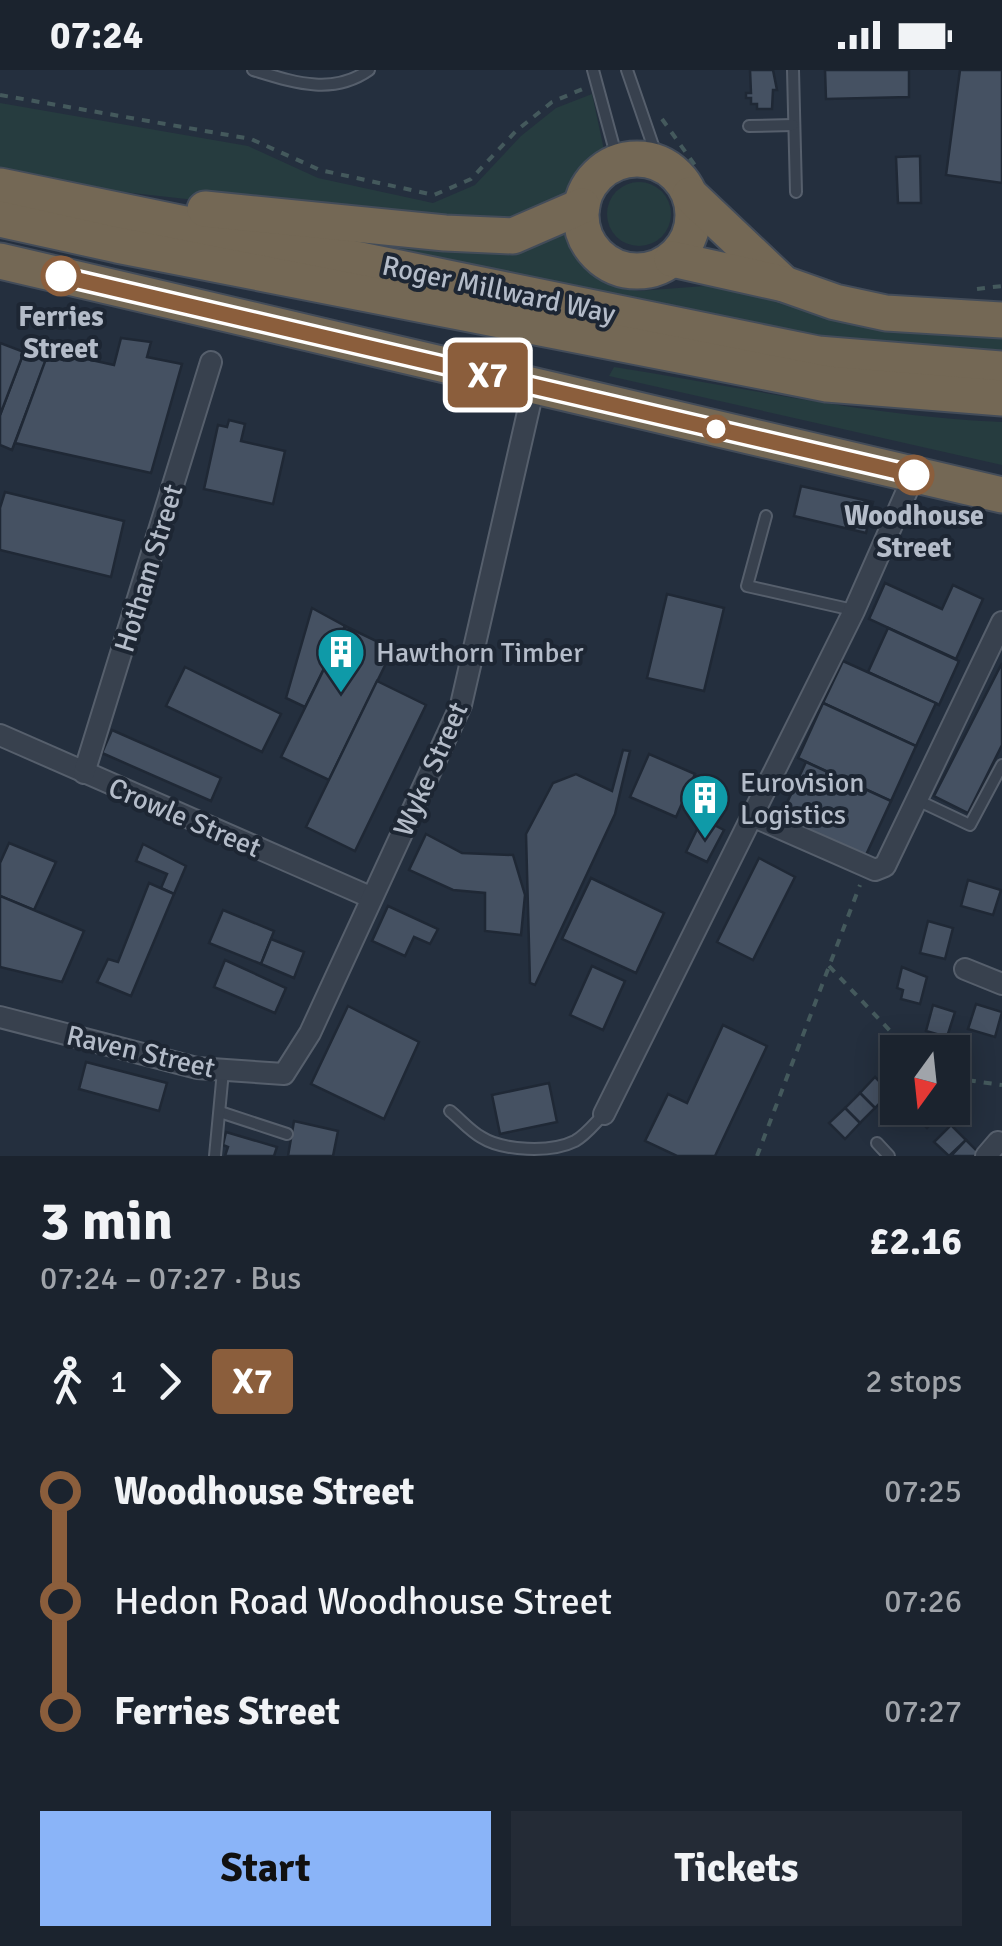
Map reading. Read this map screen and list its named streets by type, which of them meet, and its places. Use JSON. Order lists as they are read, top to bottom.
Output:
{
  "streets": {
    "highway": ["Roger Millward Way"],
    "street": [
      "Hotham Street",
      "Wyke Street",
      "Crowle Street",
      "Raven Street"
    ]
  },
  "crossings": [
    ["Hotham Street", "Crowle Street"],
    ["Wyke Street", "Crowle Street"],
    ["Wyke Street", "Raven Street"]
  ],
  "places": {
    "other": ["Ferries Street", "Woodhouse Street"],
    "building": ["Hawthorn Timber", "Eurovision Logistics"]
  },
  "lines": ["bus line X7"],
  "north": "bottom",
  "page": {
    "status": "07:24",
    "on_map": "X7",
    "heading": ["3 min", "07:24 – 07:27 · Bus", "£2.16"],
    "legs": ["1", "X7", "2 stops"],
    "list": [
      {
        "name": "Woodhouse Street",
        "value": "07:25"
      },
      {
        "name": "Hedon Road Woodhouse Street",
        "value": "07:26"
      },
      {
        "name": "Ferries Street",
        "value": "07:27"
      }
    ],
    "buttons": ["Start", "Tickets"]
  }
}
